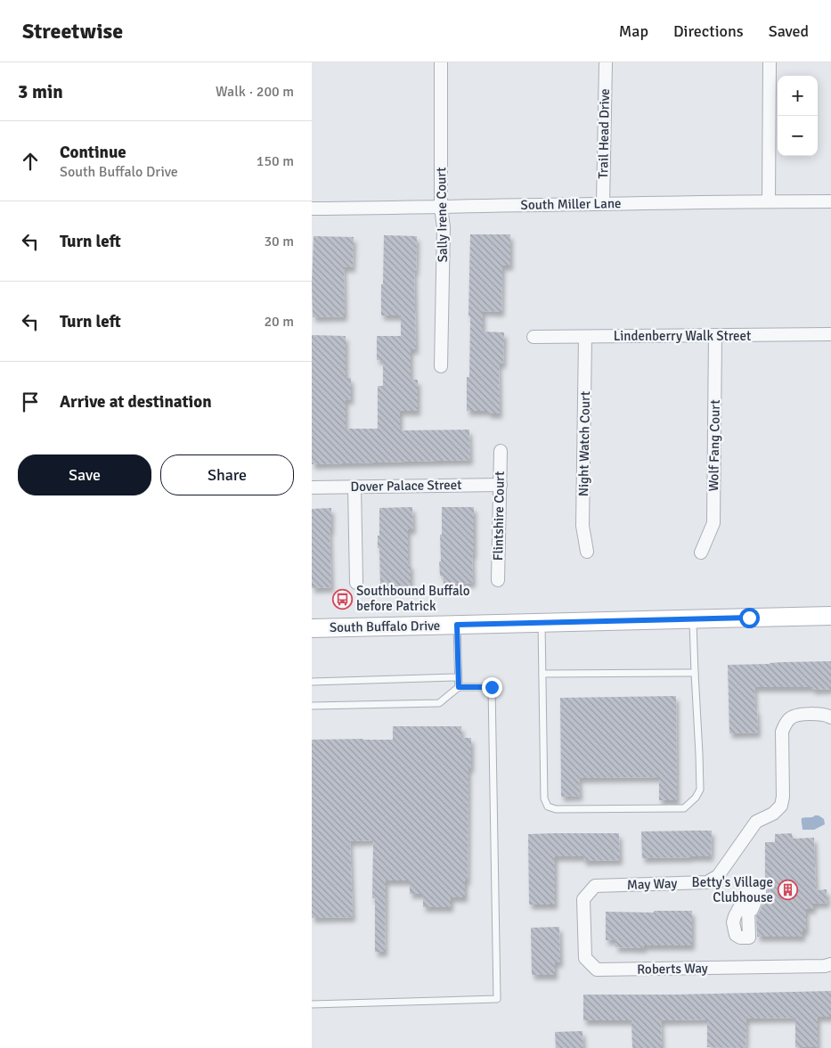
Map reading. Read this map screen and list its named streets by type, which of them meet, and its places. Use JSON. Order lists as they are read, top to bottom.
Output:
{
  "streets": {
    "main road": ["South Buffalo Drive"],
    "street": [
      "Trail Head Drive",
      "South Miller Lane",
      "Sally Irene Court",
      "Lindenberry Walk Street",
      "Night Watch Court",
      "Wolf Fang Court",
      "Dover Palace Street",
      "Flintshire Court",
      "May Way",
      "Roberts Way"
    ]
  },
  "crossings": [
    ["Trail Head Drive", "South Miller Lane"],
    ["South Miller Lane", "Sally Irene Court"],
    ["Lindenberry Walk Street", "Night Watch Court"],
    ["Lindenberry Walk Street", "Wolf Fang Court"],
    ["Dover Palace Street", "Flintshire Court"],
    ["May Way", "Roberts Way"]
  ],
  "places": {
    "bus stop": ["Southbound Buffalo before Patrick"],
    "building": ["Betty's Village Clubhouse"]
  },
  "page": {
    "header": "Streetwise",
    "nav": ["Map", "Directions", "Saved"],
    "heading": ["3 min", "Walk · 200 m"],
    "map_buttons": ["+", "−"],
    "list": [
      ["Continue", "South Buffalo Drive", "150 m"],
      ["Turn left", "30 m"],
      ["Turn left", "20 m"],
      "Arrive at destination"
    ],
    "buttons": ["Save", "Share"]
  }
}
